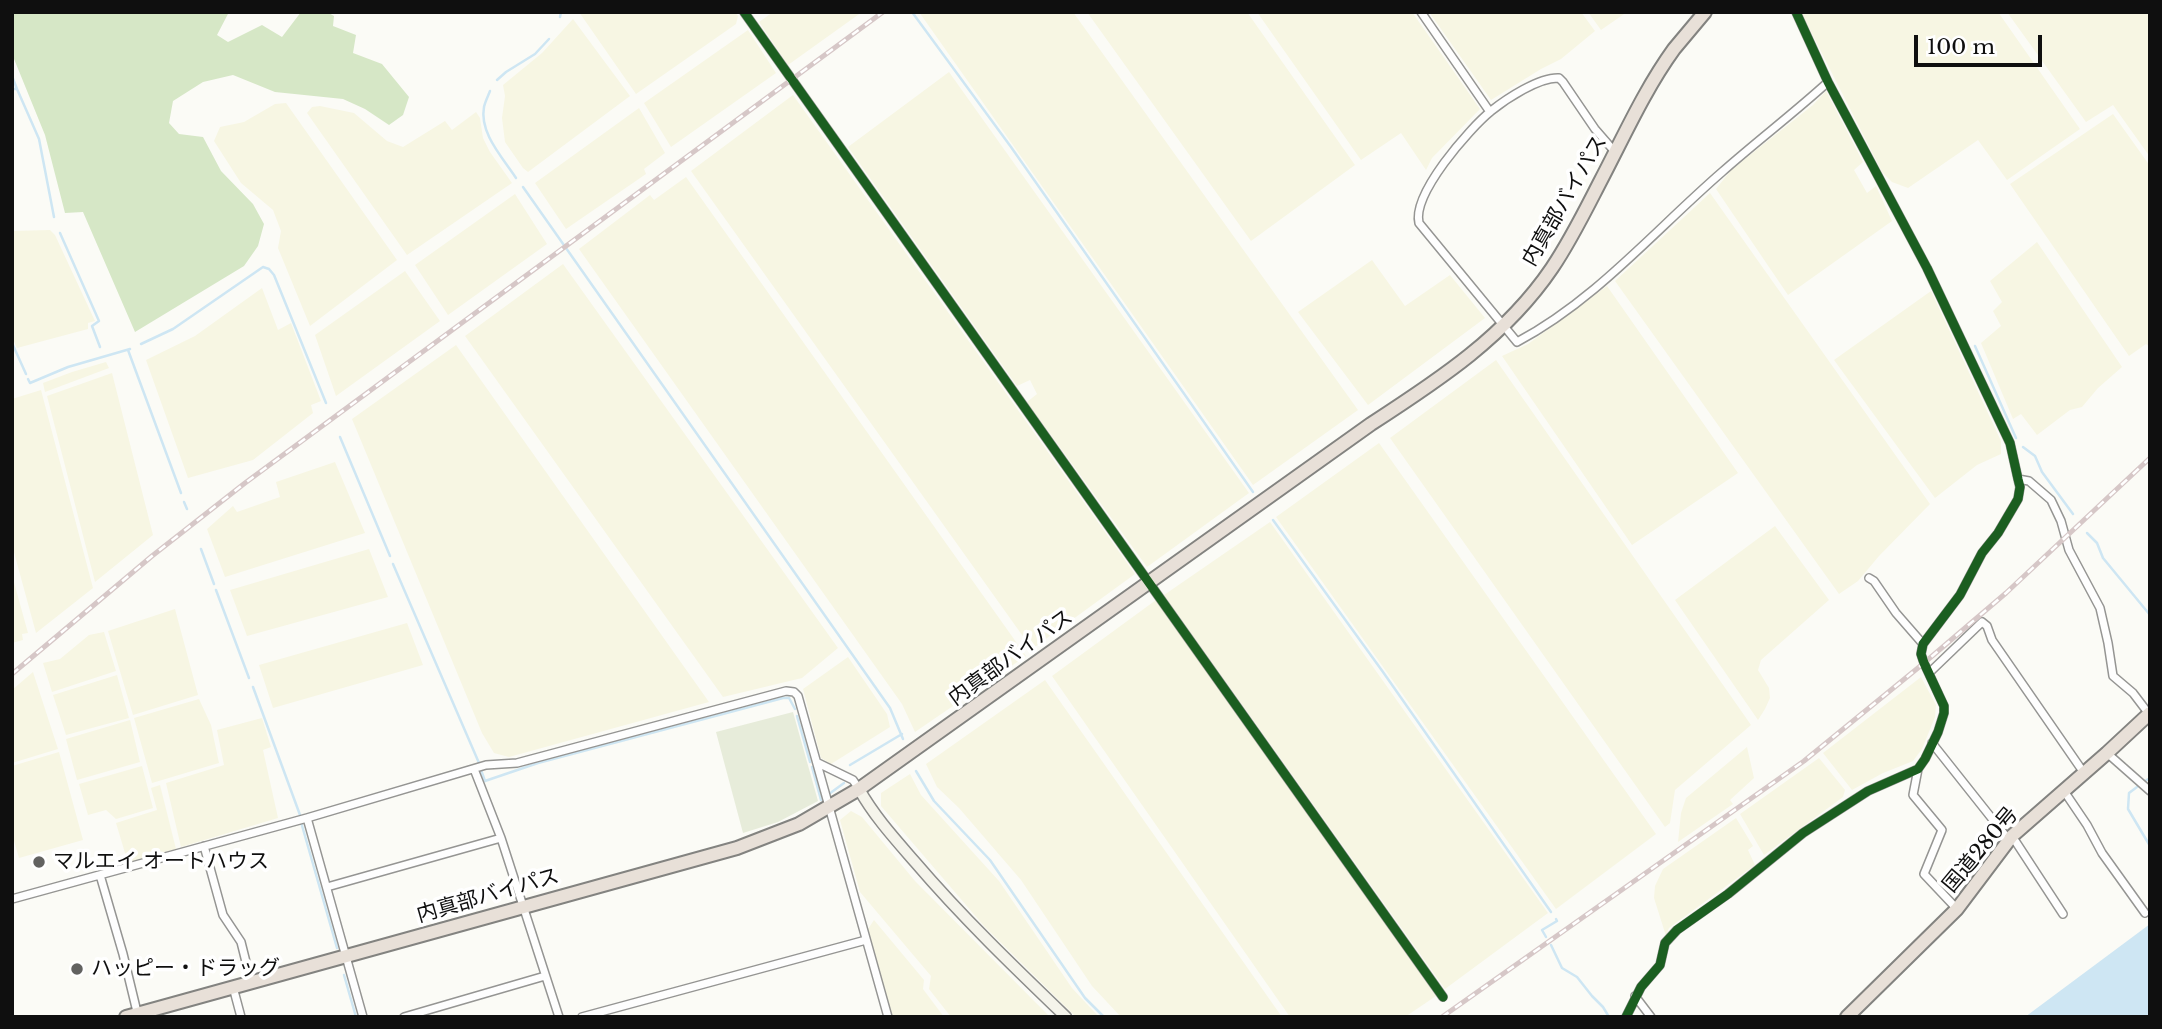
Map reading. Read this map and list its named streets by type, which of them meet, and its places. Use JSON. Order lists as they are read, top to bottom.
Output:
{
  "streets": {
    "highway": ["内真部バイパス", "国道280号"]
  },
  "places": ["マルエイ オートハウス", "ハッピー・ドラッグ"],
  "scale_bar": "100 m"
}
